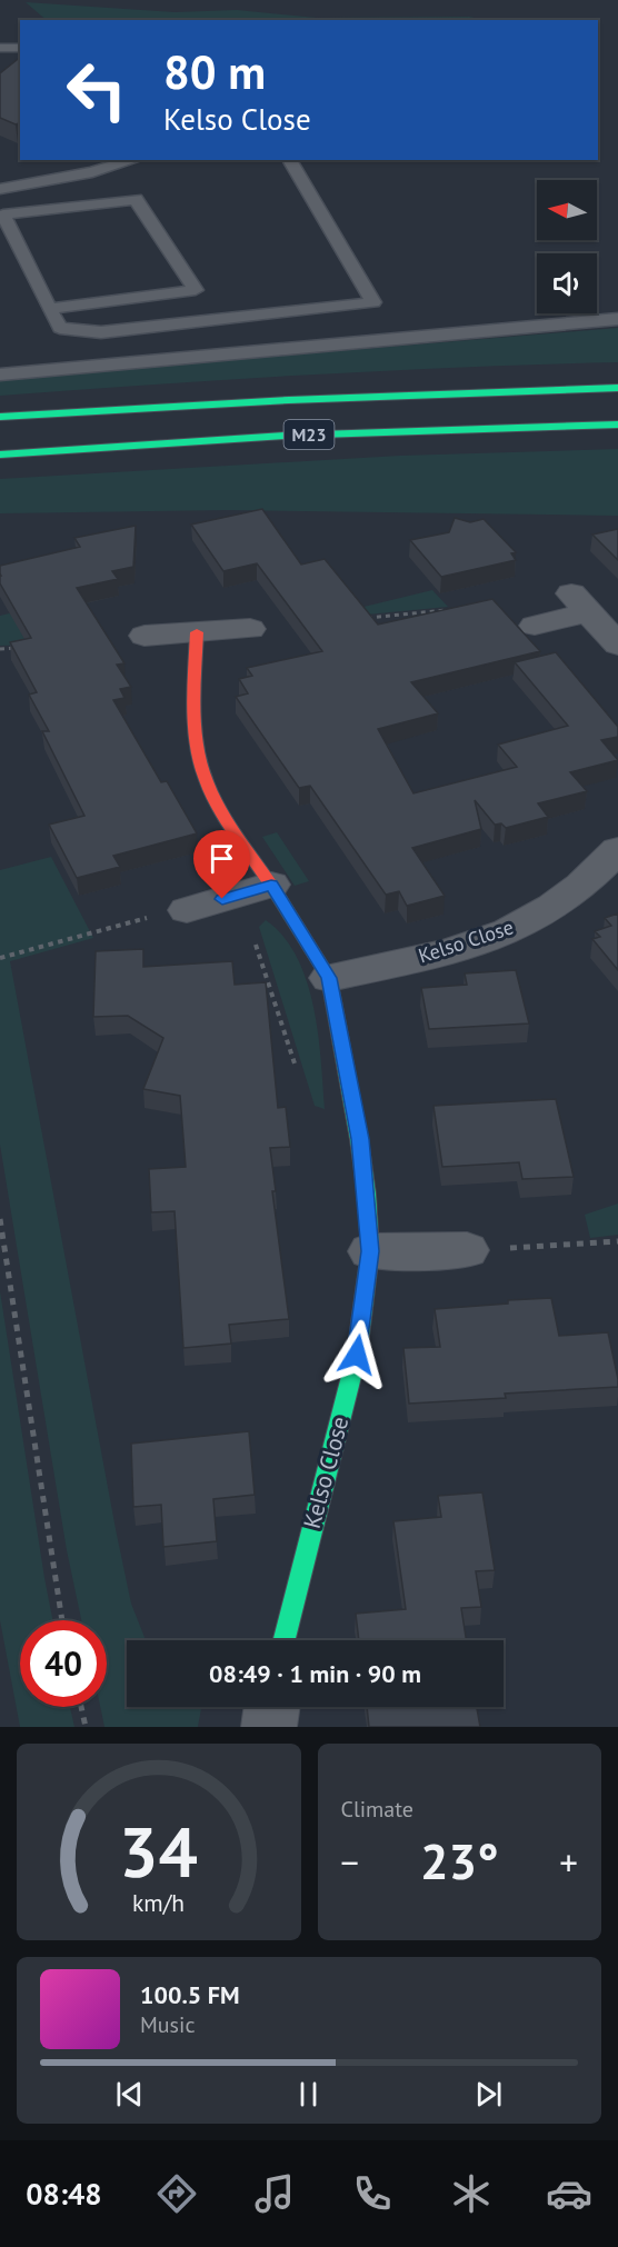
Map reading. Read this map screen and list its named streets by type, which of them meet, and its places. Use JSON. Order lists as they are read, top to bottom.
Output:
{
  "streets": {
    "main road": ["M23", "Kelso Close"]
  },
  "north": "left",
  "page": {
    "turn": ["80 m", "Kelso Close"],
    "limit": "40",
    "trip": "08:49 · 1 min · 90 m",
    "tile": "Climate",
    "heat": ["−", "23°", "+"],
    "song": ["100.5 FM", "Music"],
    "tabs": "08:48",
    "gauge": ["34", "km/h"]
  }
}
